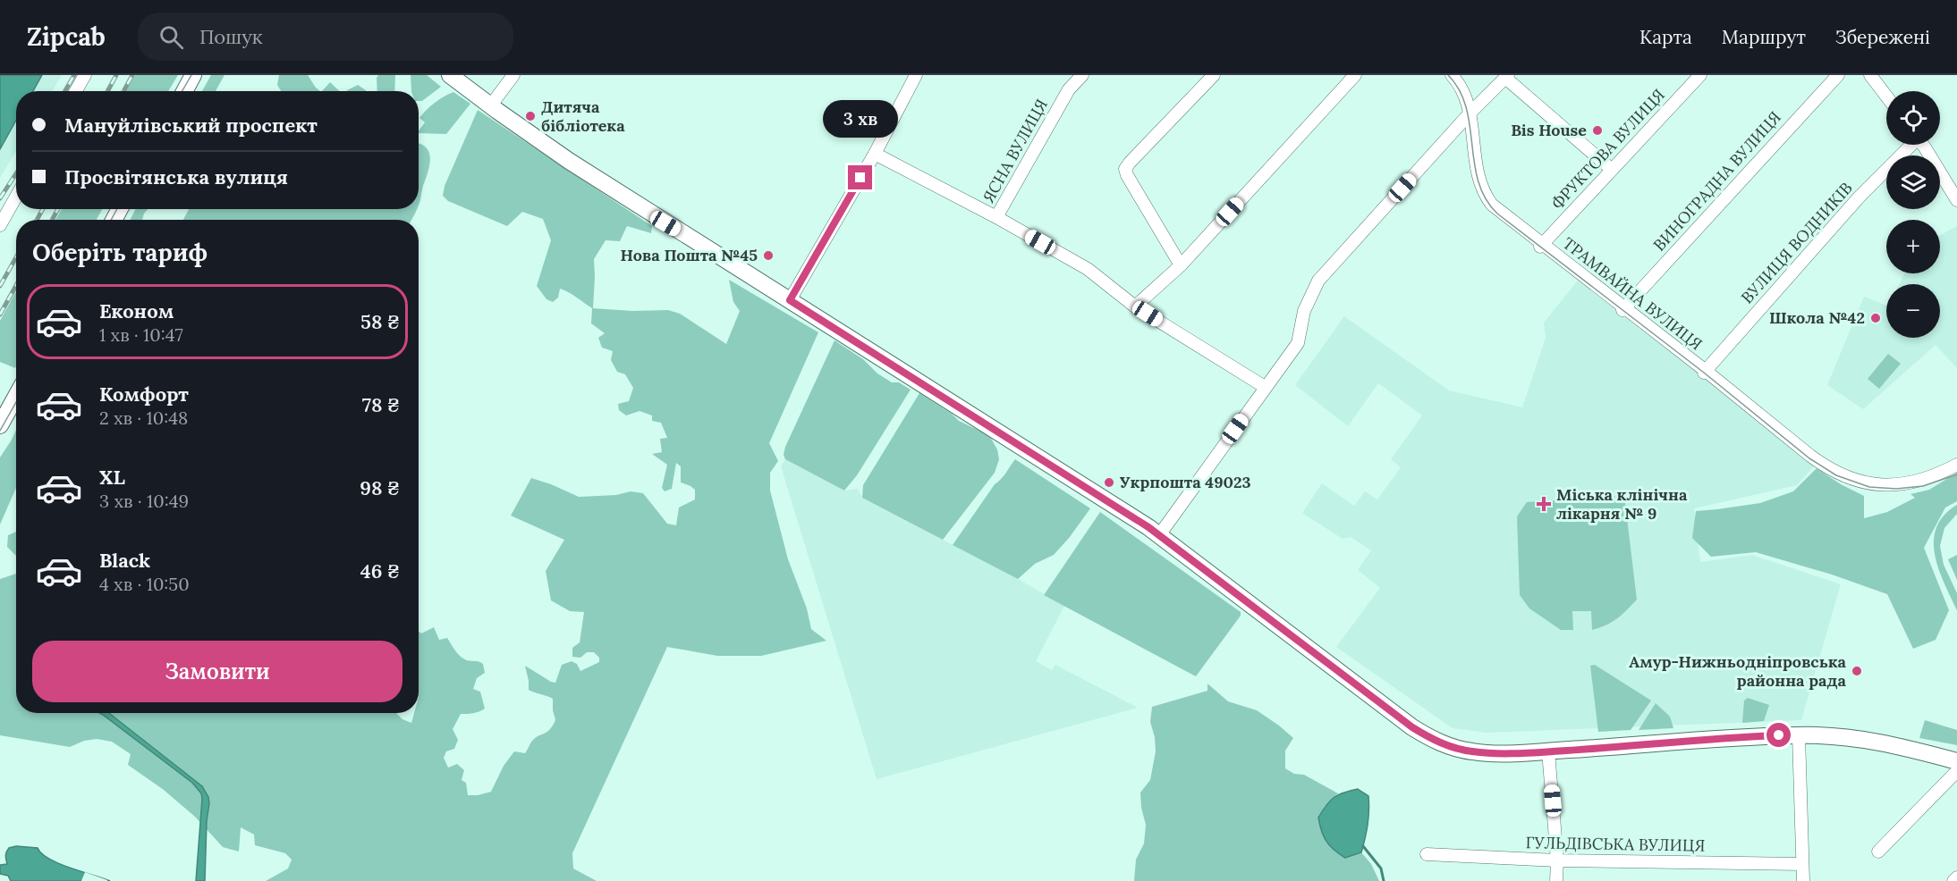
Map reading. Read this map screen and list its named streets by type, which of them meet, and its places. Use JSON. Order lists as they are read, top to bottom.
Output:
{
  "streets": {
    "street": [
      "ФРУКТОВА ВУЛИЦЯ",
      "ЯСНА ВУЛИЦЯ",
      "ВИНОГРАДНА ВУЛИЦЯ",
      "ВУЛИЦЯ ВОДНИКІВ",
      "ТРАМВАЙНА ВУЛИЦЯ",
      "ГУЛЬДІВСЬКА ВУЛИЦЯ"
    ]
  },
  "crossings": [
    ["ФРУКТОВА ВУЛИЦЯ", "ТРАМВАЙНА ВУЛИЦЯ"],
    ["ВИНОГРАДНА ВУЛИЦЯ", "ТРАМВАЙНА ВУЛИЦЯ"],
    ["ВУЛИЦЯ ВОДНИКІВ", "ТРАМВАЙНА ВУЛИЦЯ"]
  ],
  "places": {
    "other": [
      "Дитяча бібліотека",
      "Bis House",
      "Нова Пошта №45",
      "Школа №42",
      "Укрпошта 49023",
      "Амур-Нижньодніпровська районна рада"
    ],
    "health": ["Міська клінічна лікарня № 9"]
  },
  "page": {
    "header": "Zipcab",
    "search": "Пошук",
    "nav": ["Карта", "Маршрут", "Збережені"],
    "map_buttons": ["+", "−"],
    "banner": ["Мануйлівський проспект", "Просвітянська вулиця"],
    "bubble": "3 хв",
    "heading": "Оберіть тариф",
    "list": [
      {
        "name": "Економ",
        "note": "1 хв · 10:47",
        "value": "58 ₴"
      },
      {
        "name": "Комфорт",
        "note": "2 хв · 10:48",
        "value": "78 ₴"
      },
      {
        "name": "XL",
        "note": "3 хв · 10:49",
        "value": "98 ₴"
      },
      {
        "name": "Black",
        "note": "4 хв · 10:50",
        "value": "46 ₴"
      }
    ],
    "buttons": "Замовити"
  }
}
